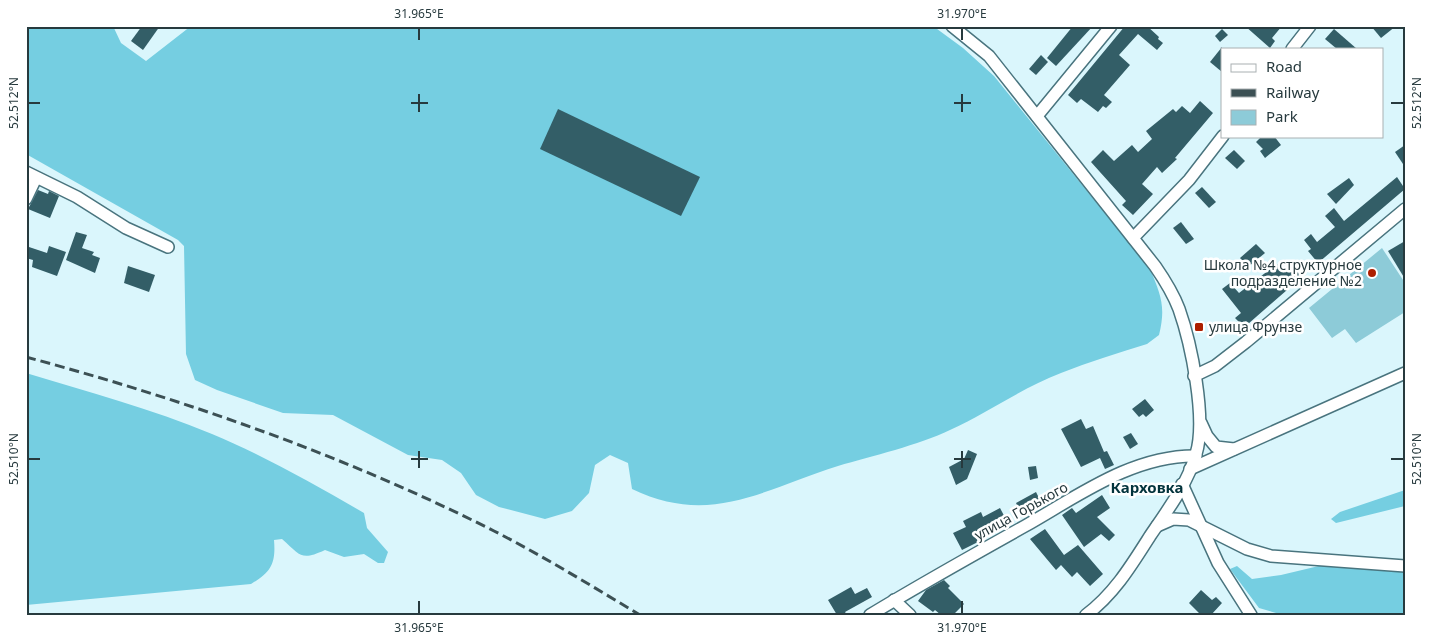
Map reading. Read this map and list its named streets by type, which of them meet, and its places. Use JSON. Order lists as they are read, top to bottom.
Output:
{
  "streets": {
    "street": ["улица Горького"]
  },
  "districts": ["Карховка"],
  "places": {
    "other": ["Школа №4 структурное подразделение №2"],
    "transit": ["улица Фрунзе"]
  },
  "legend": ["Road", "Railway", "Park"],
  "coordinates": [
    "31.965°E",
    "31.970°E",
    "52.512°N",
    "52.510°N"
  ]
}
